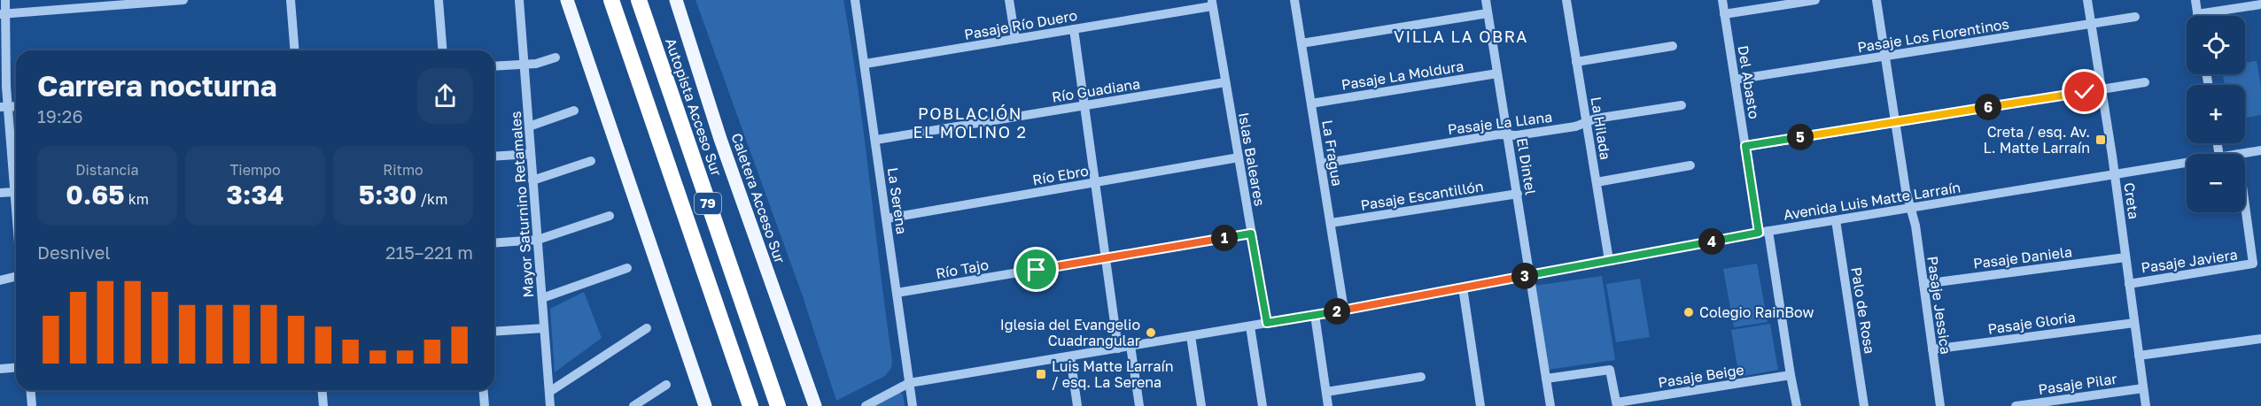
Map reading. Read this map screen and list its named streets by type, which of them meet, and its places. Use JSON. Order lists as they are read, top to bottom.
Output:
{
  "streets": {
    "highway": ["Autopista Acceso Sur", "79"],
    "main road": ["Caletera Acceso Sur"],
    "street": [
      "Pasaje Río Duero",
      "Pasaje Los Florentinos",
      "Pasaje La Moldura",
      "Del Abasto",
      "Río Guadiana",
      "Pasaje La Llana",
      "La Hilada",
      "La Fragua",
      "Islas Baleares",
      "El Dintel",
      "Río Ebro",
      "Pasaje Escantillón",
      "La Serena",
      "Avenida Luis Matte Larraín",
      "Creta",
      "Mayor Saturnino Retamales",
      "Pasaje Daniela",
      "Pasaje Javiera",
      "Río Tajo",
      "Pasaje Jessica",
      "Palo de Rosa",
      "Pasaje Gloria",
      "Pasaje Beige",
      "Pasaje Pilar"
    ]
  },
  "crossings": [
    ["Pasaje Río Duero", "Islas Baleares"],
    ["Pasaje Río Duero", "La Serena"],
    ["Pasaje Los Florentinos", "Del Abasto"],
    ["Pasaje Los Florentinos", "Creta"],
    ["Pasaje Los Florentinos", "Pasaje Jessica"],
    ["Pasaje La Moldura", "La Fragua"],
    ["Pasaje La Moldura", "El Dintel"],
    ["Del Abasto", "Avenida Luis Matte Larraín"],
    ["Del Abasto", "Pasaje Beige"],
    ["Río Guadiana", "Islas Baleares"],
    ["Río Guadiana", "La Serena"],
    ["Pasaje La Llana", "La Hilada"],
    ["Pasaje La Llana", "La Fragua"],
    ["Pasaje La Llana", "El Dintel"],
    ["La Hilada", "Avenida Luis Matte Larraín"],
    ["La Fragua", "Pasaje Escantillón"],
    ["La Fragua", "Avenida Luis Matte Larraín"],
    ["Islas Baleares", "Río Ebro"],
    ["Islas Baleares", "Avenida Luis Matte Larraín"],
    ["Islas Baleares", "Río Tajo"],
    ["El Dintel", "Pasaje Escantillón"],
    ["El Dintel", "Avenida Luis Matte Larraín"],
    ["Río Ebro", "La Serena"],
    ["La Serena", "Avenida Luis Matte Larraín"],
    ["La Serena", "Río Tajo"],
    ["Avenida Luis Matte Larraín", "Creta"],
    ["Avenida Luis Matte Larraín", "Pasaje Jessica"],
    ["Avenida Luis Matte Larraín", "Palo de Rosa"],
    ["Creta", "Pasaje Daniela"],
    ["Creta", "Pasaje Javiera"],
    ["Creta", "Pasaje Gloria"],
    ["Creta", "Pasaje Pilar"],
    ["Pasaje Daniela", "Pasaje Jessica"],
    ["Pasaje Jessica", "Pasaje Gloria"]
  ],
  "districts": ["VILLA LA OBRA", "POBLACIÓN EL MOLINO 2"],
  "places": {
    "transit": ["Creta / esq. Av. L. Matte Larraín", "Luis Matte Larraín / esq. La Serena"],
    "other": ["Colegio RainBow", "Iglesia del Evangelio Cuadrangular"]
  },
  "page": {
    "map_buttons": ["+", "−"],
    "heading": ["Carrera nocturna", "19:26"],
    "pins": [
      "6",
      "5",
      "1",
      "4",
      "3",
      "2"
    ],
    "stats": [
      ["Distancia", "0.65 km"],
      ["Tiempo", "3:34"],
      ["Ritmo", "5:30 /km"]
    ],
    "chart": ["Desnivel", "215–221 m"]
  }
}
